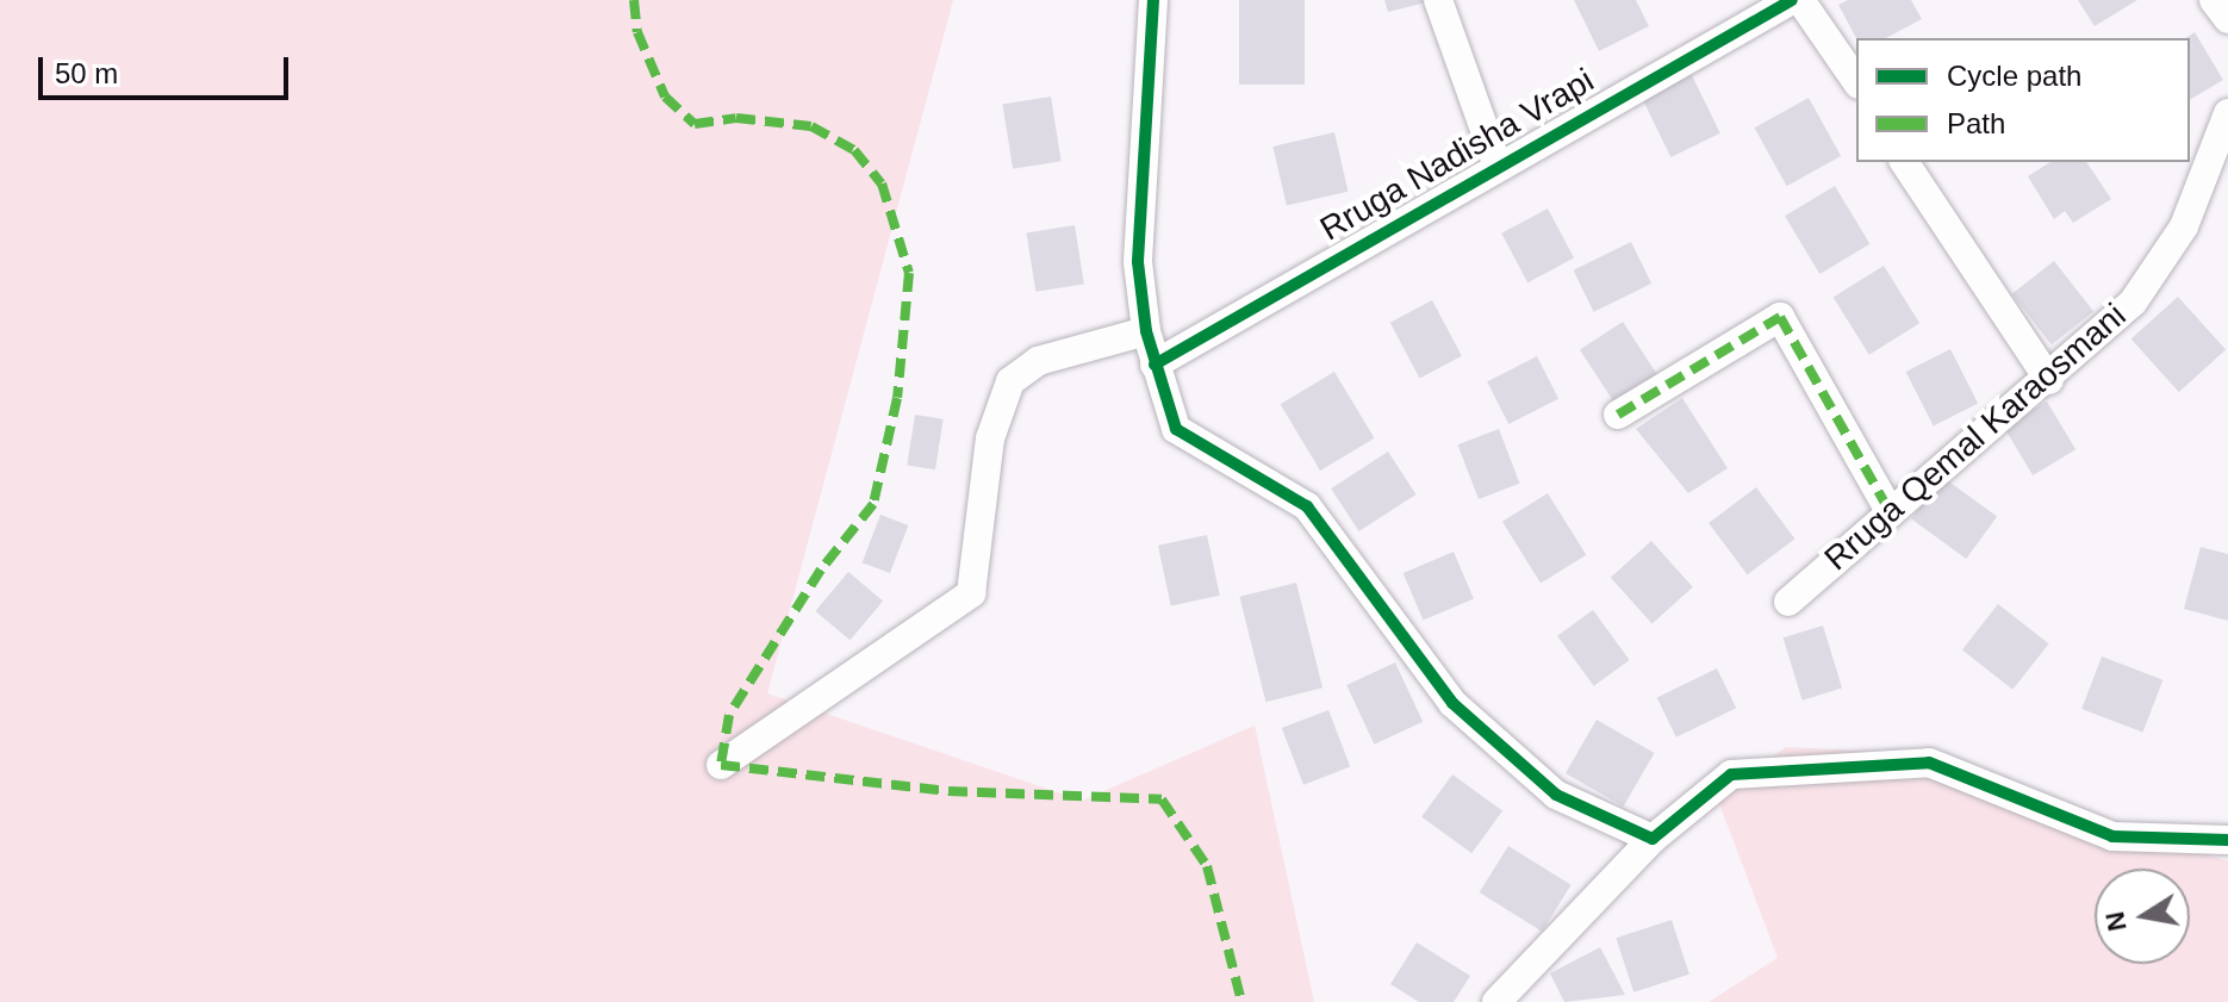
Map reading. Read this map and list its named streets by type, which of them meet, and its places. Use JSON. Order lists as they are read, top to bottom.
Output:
{
  "streets": {
    "street": ["Rruga Nadisha Vrapi", "Rruga Qemal Karaosmani"]
  },
  "legend": ["Cycle path", "Path"],
  "scale_bar": "50 m",
  "north": "left"
}
